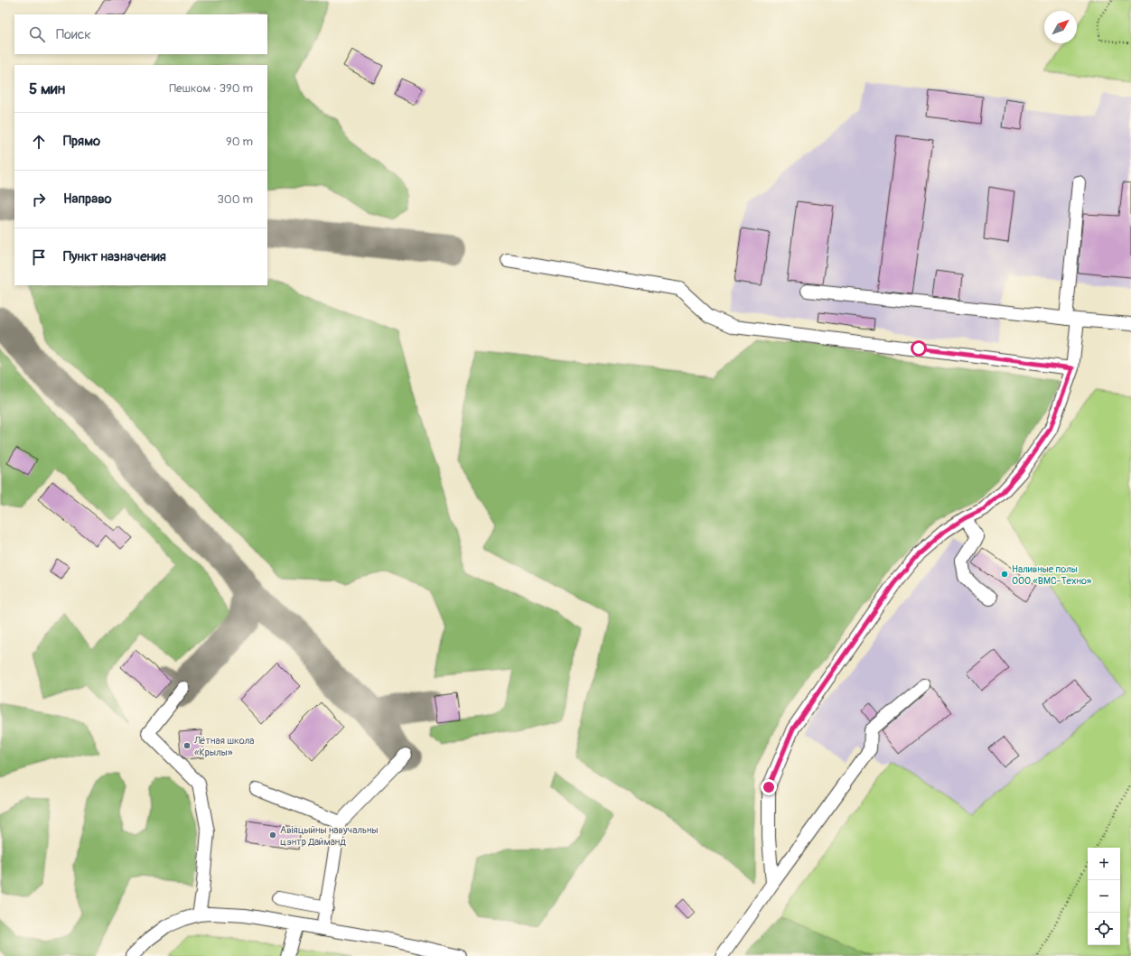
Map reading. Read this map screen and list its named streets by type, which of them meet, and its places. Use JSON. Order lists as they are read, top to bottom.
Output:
{
  "places": ["Наливные полы ООО «ВМС-Техно»", "Лётная школа «Крылы»", "Авіяцыйны навучальны цэнтр Дайманд"],
  "north": "top right",
  "page": {
    "search": "Поиск",
    "heading": ["5 мин", "Пешком · 390 m"],
    "list": [
      ["Прямо", "90 m"],
      ["Направо", "300 m"],
      "Пункт назначения"
    ],
    "map_buttons": ["+", "−"]
  }
}
